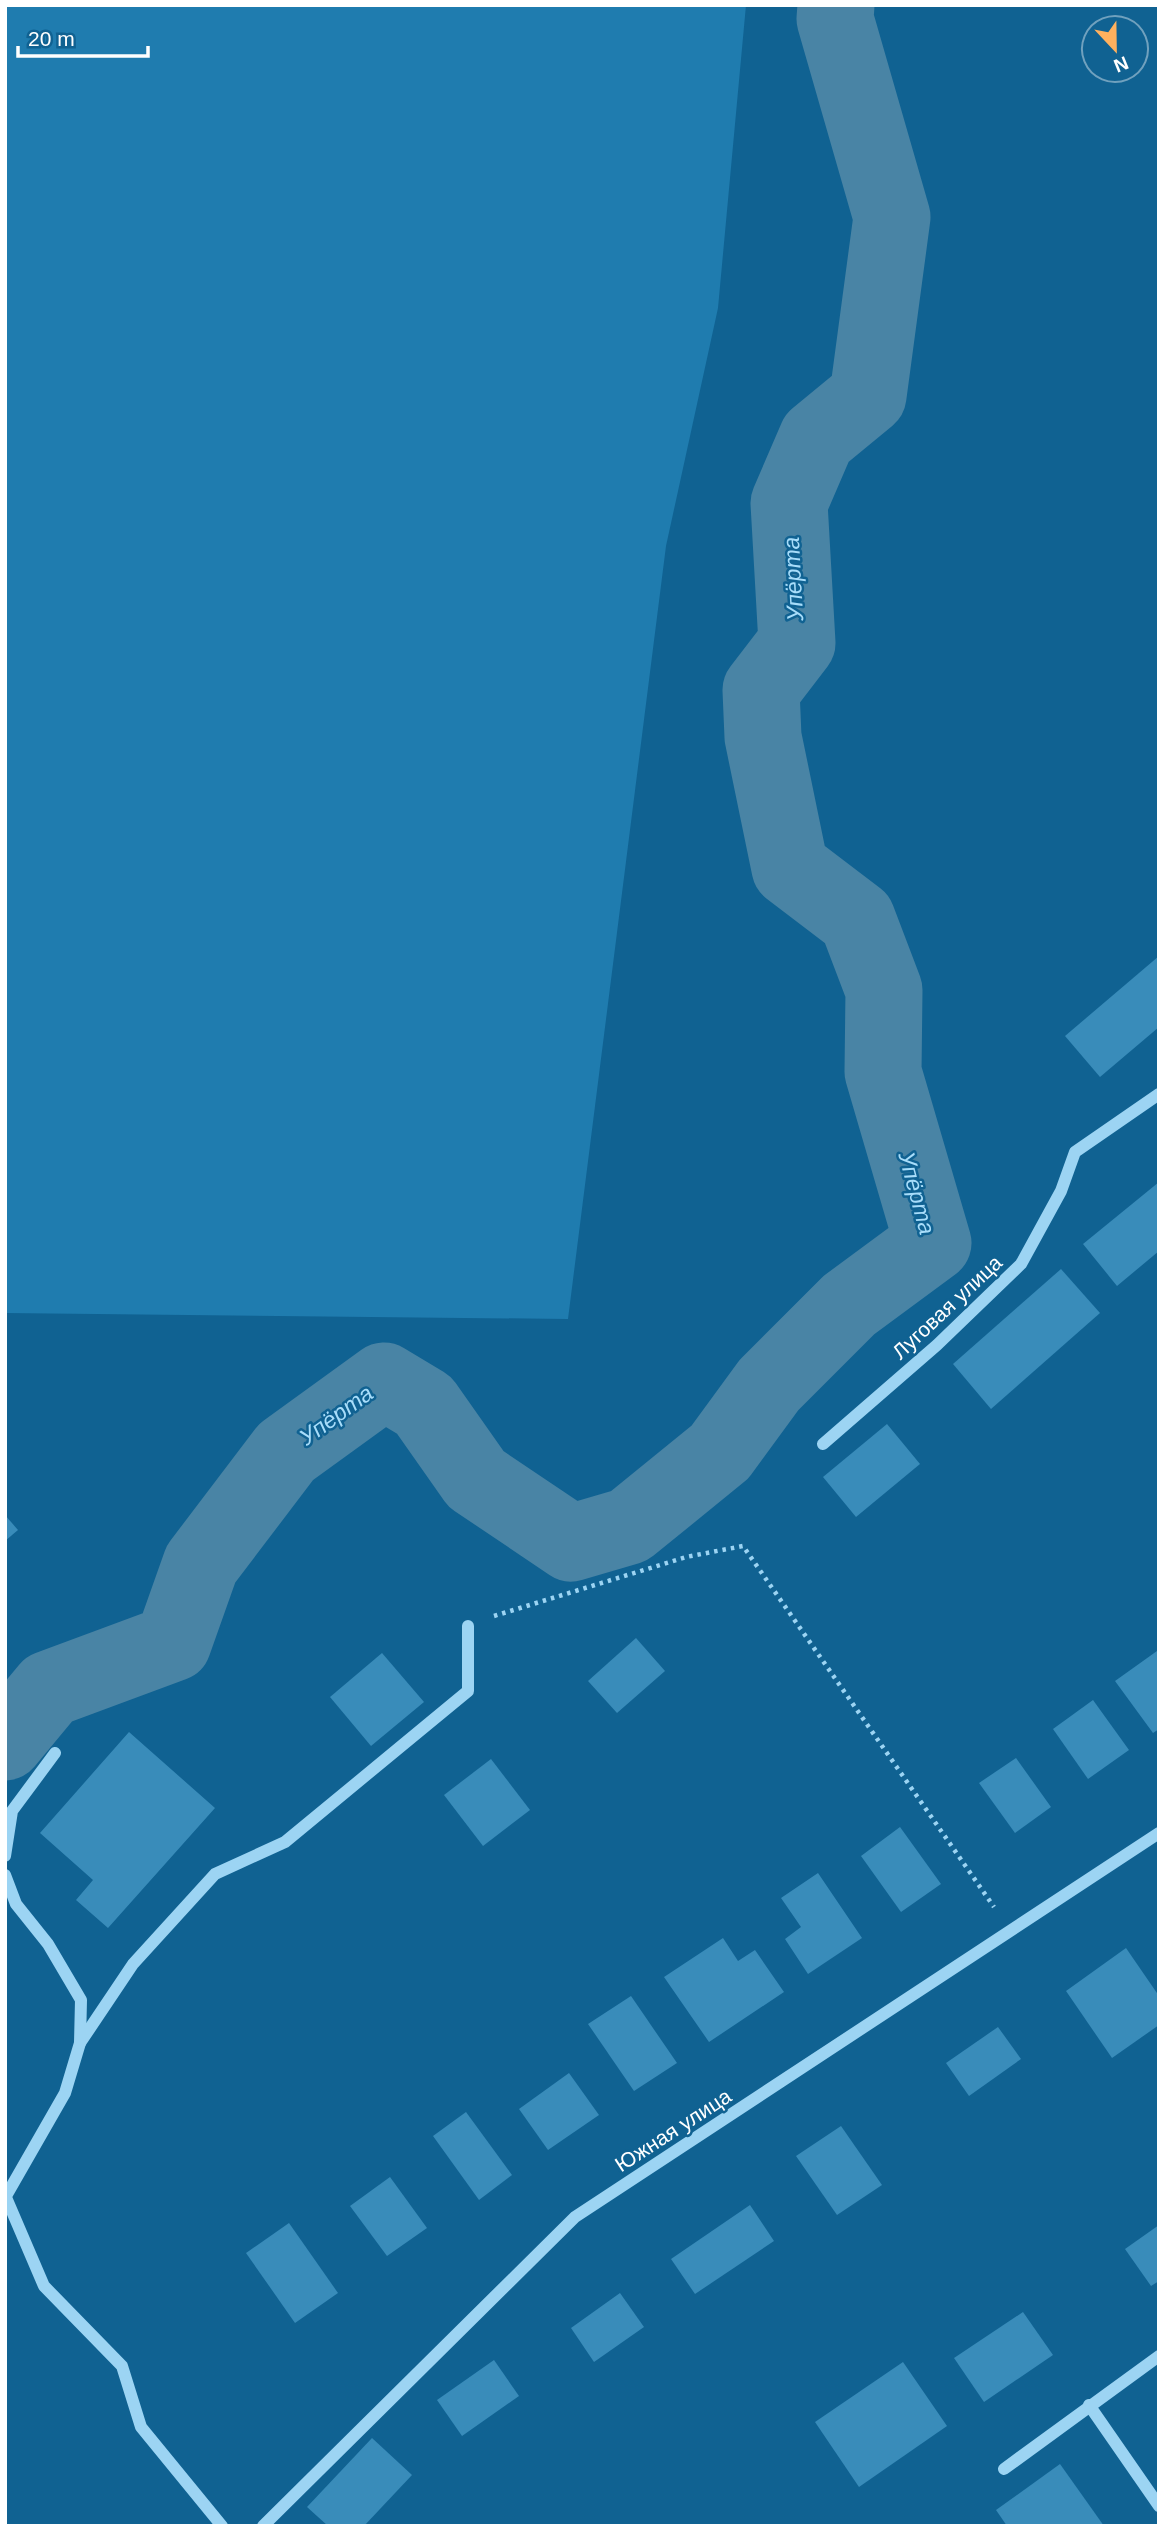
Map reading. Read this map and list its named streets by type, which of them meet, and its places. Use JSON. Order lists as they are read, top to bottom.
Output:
{
  "streets": {
    "street": ["Луговая улица", "Южная улица"]
  },
  "water": ["Упёрта"],
  "scale_bar": "20 m",
  "north": "bottom"
}
